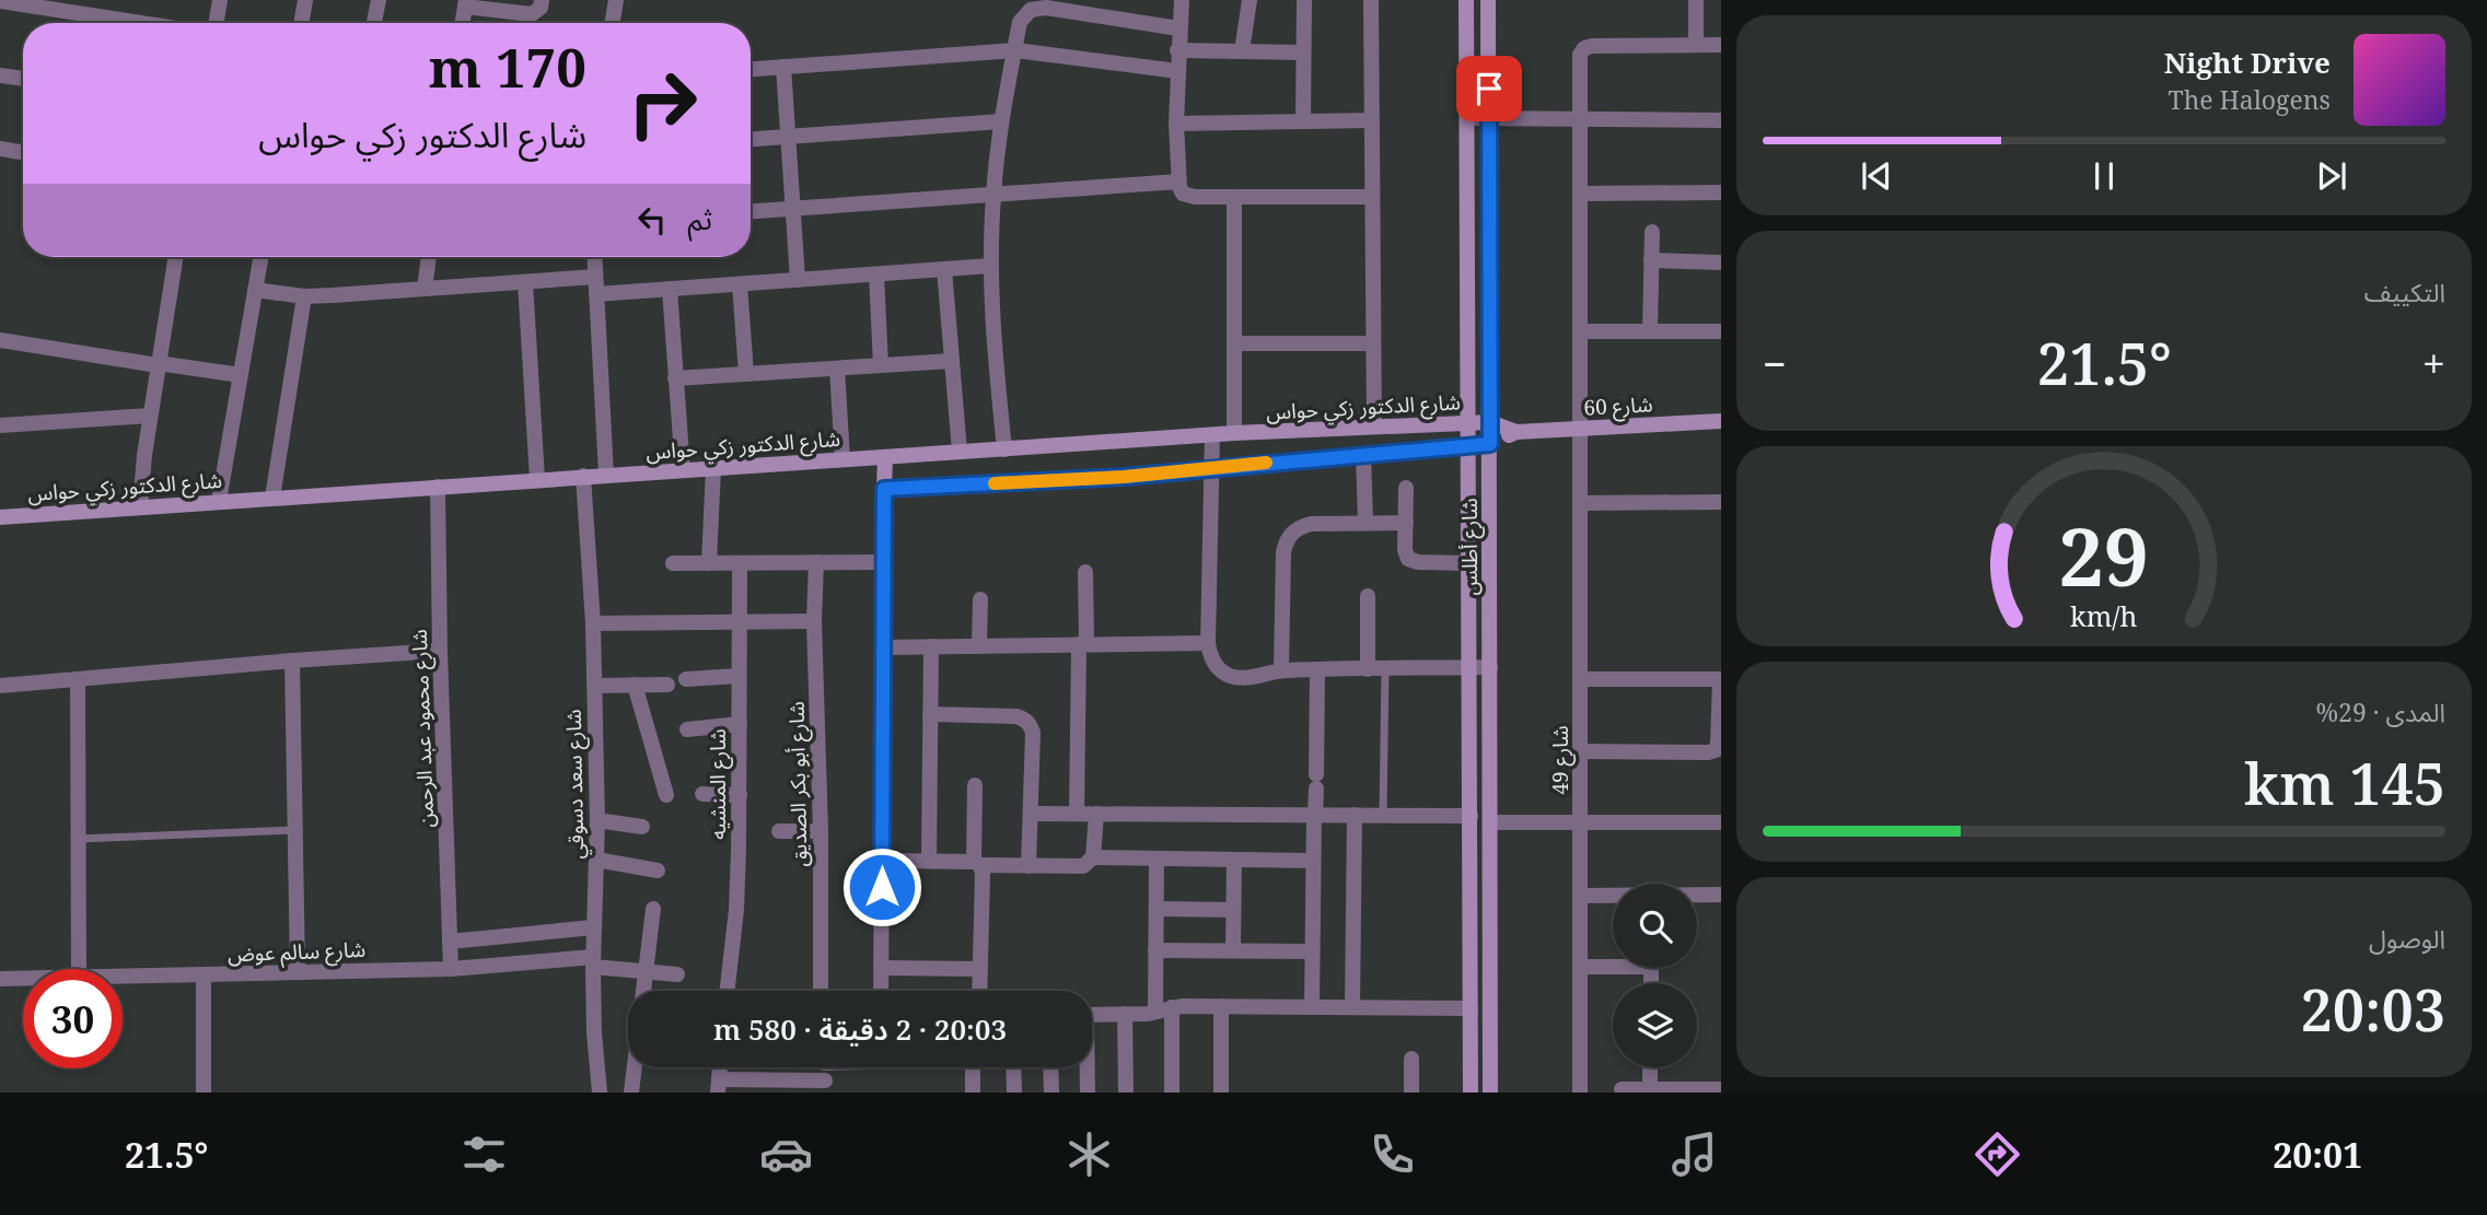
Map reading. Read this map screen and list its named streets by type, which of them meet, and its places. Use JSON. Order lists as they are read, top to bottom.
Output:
{
  "streets": {
    "street": [
      "شارع 60",
      "شارع الدكتور زكي حواس",
      "شارع أطلس",
      "شارع محمود عبد الرحمن",
      "شارع 49",
      "شارع سعد دسوقي",
      "شارع المنشيه",
      "شارع أبو بكر الصديق",
      "شارع سالم عوض"
    ]
  },
  "crossings": [
    ["شارع 60", "شارع الدكتور زكي حواس"],
    ["شارع 60", "شارع أطلس"],
    ["شارع 60", "شارع 49"],
    ["شارع الدكتور زكي حواس", "شارع أطلس"],
    ["شارع الدكتور زكي حواس", "شارع محمود عبد الرحمن"],
    ["شارع الدكتور زكي حواس", "شارع سعد دسوقي"],
    ["شارع محمود عبد الرحمن", "شارع سالم عوض"],
    ["شارع سعد دسوقي", "شارع سالم عوض"]
  ],
  "page": {
    "turn": ["170 m", "شارع الدكتور زكي حواس"],
    "song": ["Night Drive", "The Halogens"],
    "then": "ثم",
    "tile": [
      "التكييف",
      ["المدى · 29%", "145 km"],
      ["الوصول", "20:03"]
    ],
    "heat": ["−", "21.5°", "+"],
    "limit": "30",
    "trip": "20:03 · 2 دقيقة · 580 m",
    "tabs": ["20:01", "21.5°"],
    "gauge": ["29", "km/h"]
  }
}
